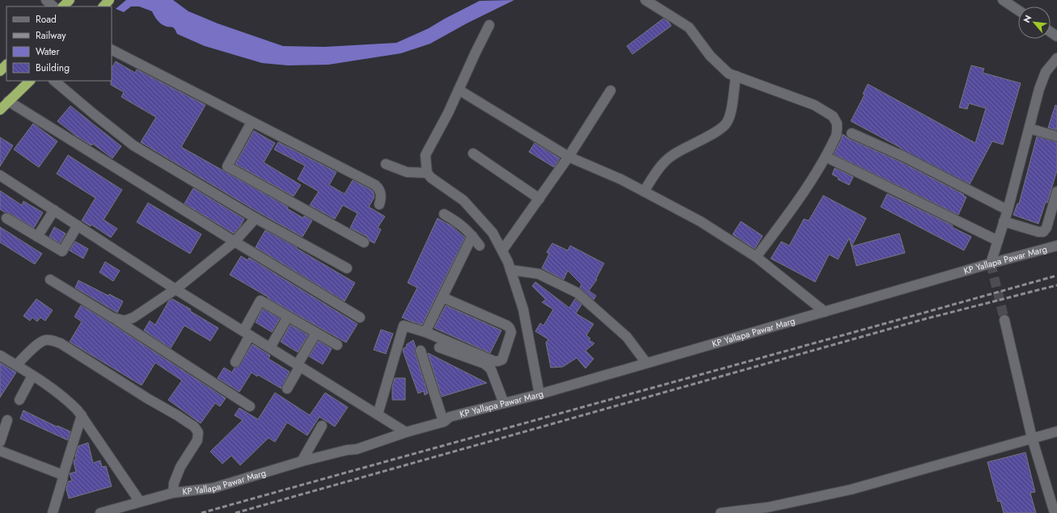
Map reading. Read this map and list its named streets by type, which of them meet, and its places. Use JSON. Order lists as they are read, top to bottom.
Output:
{
  "streets": {
    "street": ["KP Yallapa Pawar Marg"]
  },
  "legend": [
    "Road",
    "Railway",
    "Water",
    "Building"
  ],
  "north": "top left"
}
